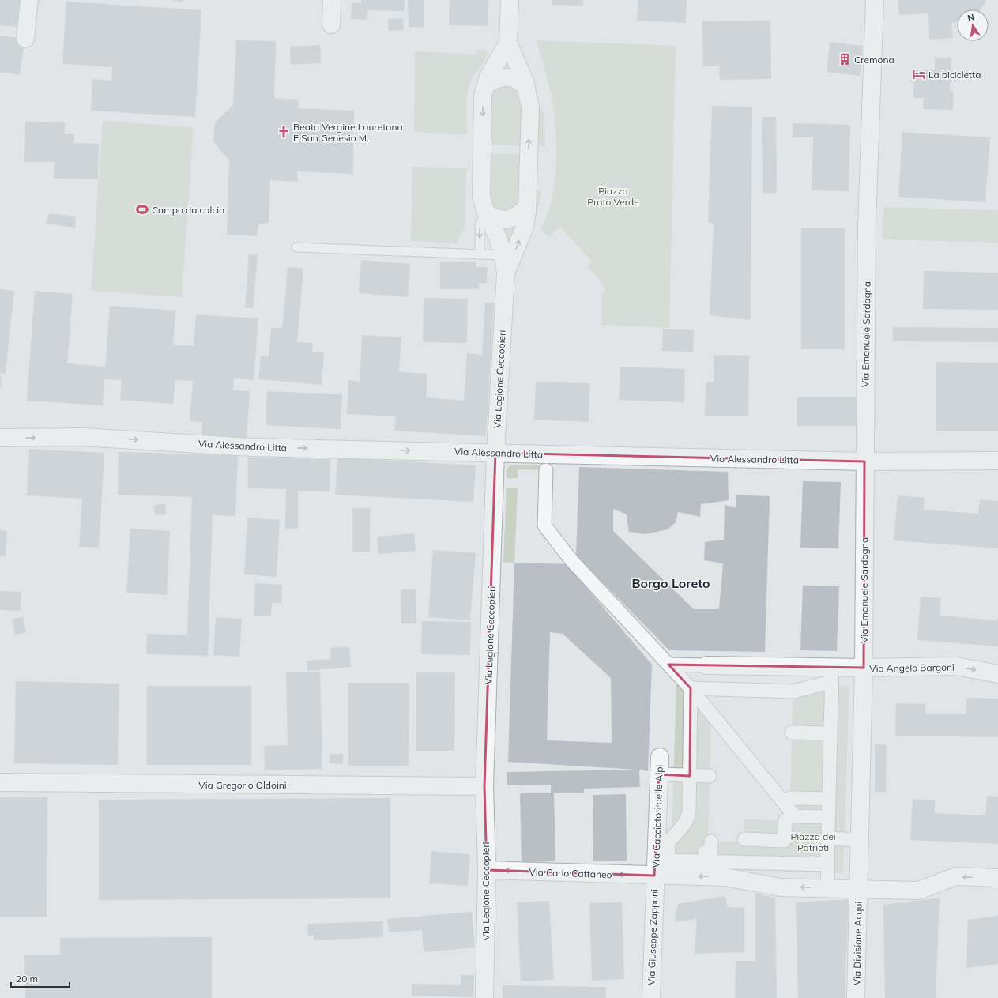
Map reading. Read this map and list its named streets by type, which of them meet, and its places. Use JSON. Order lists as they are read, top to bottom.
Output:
{
  "streets": {
    "street": [
      "Via Emanuele Sardagna",
      "Via Legione Ceccopieri",
      "Via Alessandro Litta",
      "Via Angelo Bargoni",
      "Via Gregorio Oldoini",
      "Via Cacciatori delle Alpi",
      "Via Carlo Cattaneo",
      "Via Giuseppe Zapponi",
      "Via Divisione Acqui"
    ]
  },
  "crossings": [
    ["Via Emanuele Sardagna", "Via Alessandro Litta"],
    ["Via Emanuele Sardagna", "Via Angelo Bargoni"],
    ["Via Legione Ceccopieri", "Via Alessandro Litta"],
    ["Via Legione Ceccopieri", "Via Gregorio Oldoini"],
    ["Via Legione Ceccopieri", "Via Carlo Cattaneo"],
    ["Via Cacciatori delle Alpi", "Via Carlo Cattaneo"],
    ["Via Cacciatori delle Alpi", "Via Giuseppe Zapponi"],
    ["Via Carlo Cattaneo", "Via Giuseppe Zapponi"]
  ],
  "one_way": ["Via Alessandro Litta", "Via Angelo Bargoni", "Via Carlo Cattaneo"],
  "districts": ["Borgo Loreto"],
  "parks": ["Piazza Prato Verde", "Piazza dei Patrioti"],
  "places": {
    "building": ["Cremona"],
    "hotel": ["La bicicletta"],
    "church": ["Beata Vergine Lauretana E San Genesio M."],
    "sports": ["Campo da calcio"]
  },
  "scale_bar": "20 m",
  "north": "top"
}
